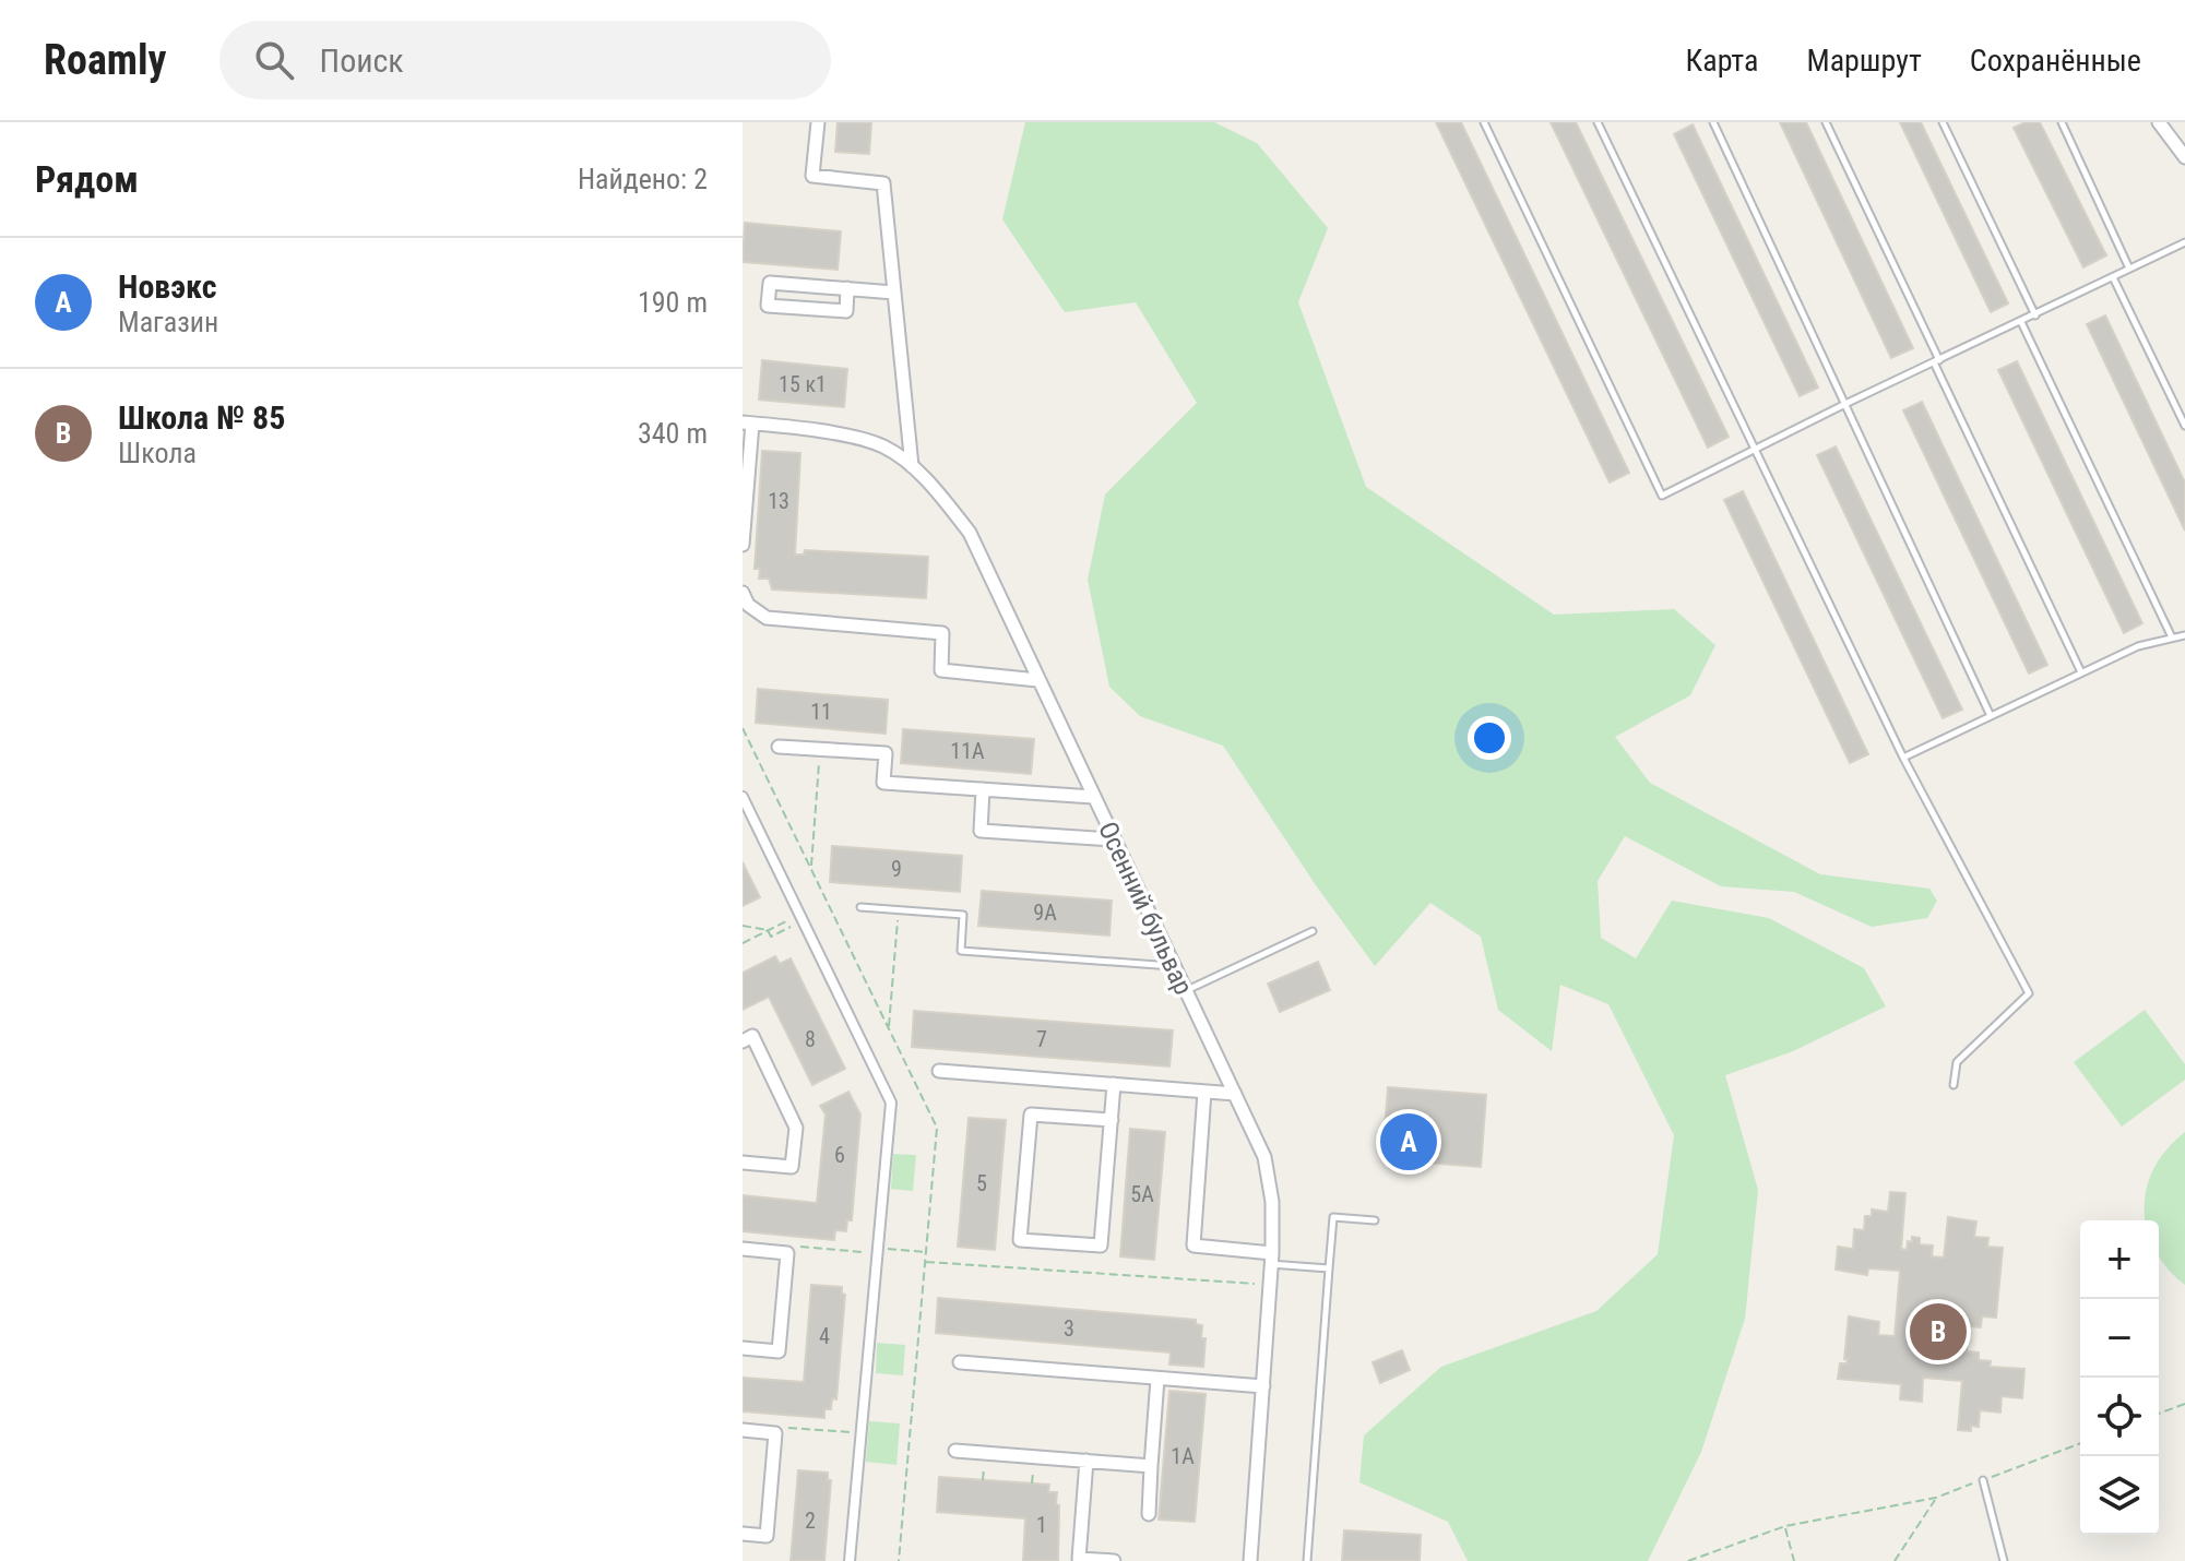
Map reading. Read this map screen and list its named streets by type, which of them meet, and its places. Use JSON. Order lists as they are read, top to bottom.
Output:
{
  "streets": {
    "street": ["Осенний бульвар"]
  },
  "house_numbers": [
    "15 к1",
    "13",
    "11",
    "11А",
    "9",
    "9А",
    "8",
    "7",
    "6",
    "5",
    "5А",
    "3",
    "4",
    "1А",
    "2",
    "1"
  ],
  "page": {
    "header": "Roamly",
    "search": "Поиск",
    "nav": ["Карта", "Маршрут", "Сохранённые"],
    "heading": ["Рядом", "Найдено: 2"],
    "list": [
      {
        "mark": "A",
        "name": "Новэкс",
        "note": "Магазин",
        "value": "190 m"
      },
      {
        "mark": "B",
        "name": "Школа № 85",
        "note": "Школа",
        "value": "340 m"
      }
    ],
    "pins": ["A", "B"],
    "map_buttons": ["+", "−"]
  }
}
